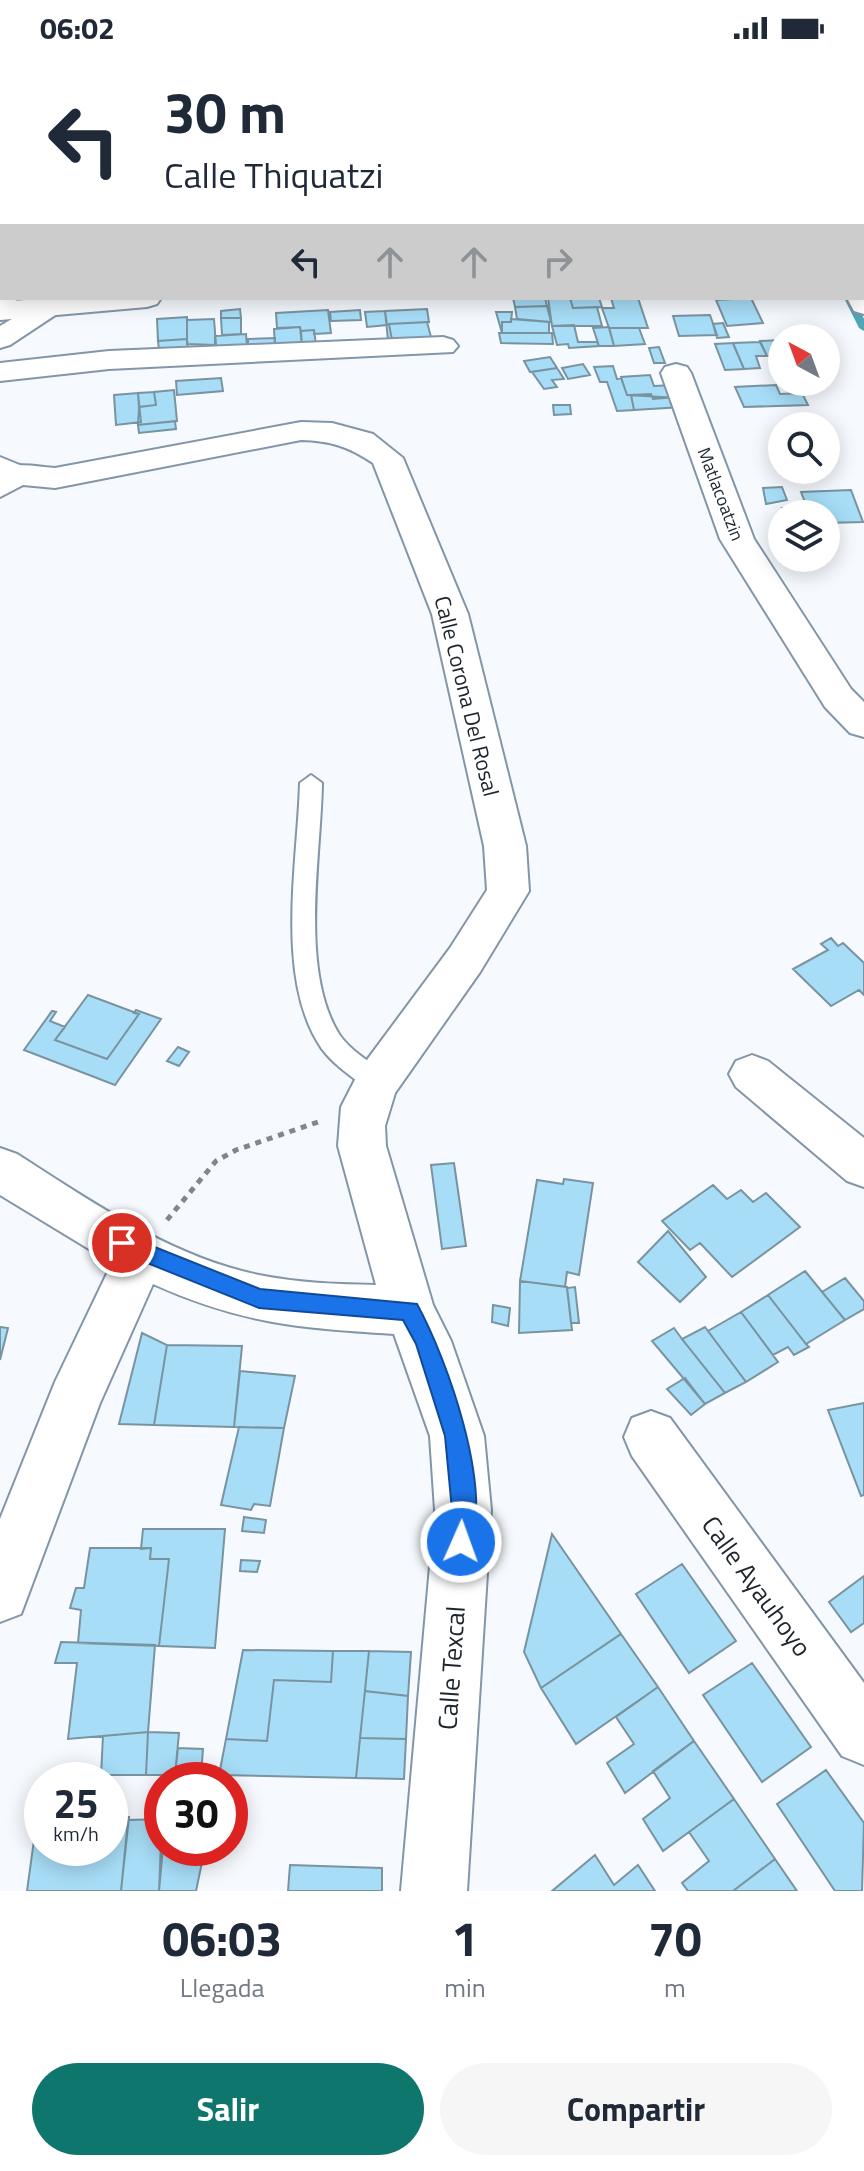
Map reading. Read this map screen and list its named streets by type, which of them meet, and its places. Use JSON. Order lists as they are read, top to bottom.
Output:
{
  "streets": {
    "street": [
      "Matlacoatzin",
      "Calle Corona Del Rosal",
      "Calle Ayauhoyo",
      "Calle Texcal"
    ]
  },
  "north": "top left",
  "page": {
    "status": "06:02",
    "turn": ["30 m", "Calle Thiquatzi"],
    "speed": "25 km/h",
    "limit": "30",
    "eta": [
      "06:03",
      "Llegada",
      "1",
      "min",
      "70",
      "m"
    ],
    "buttons": ["Salir", "Compartir"]
  }
}
